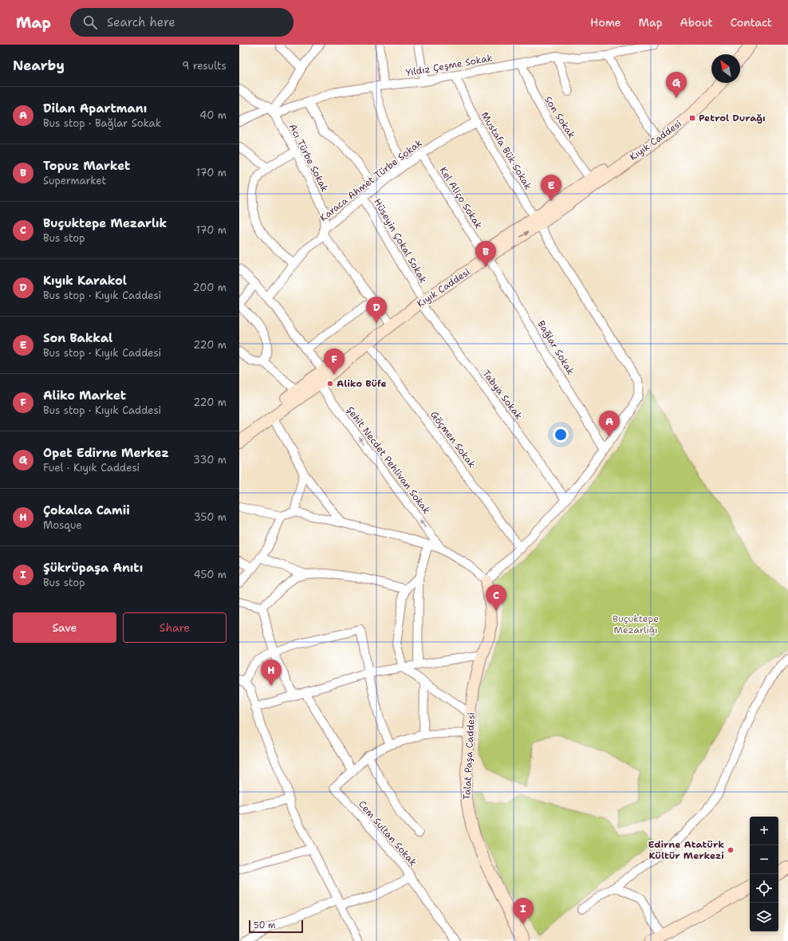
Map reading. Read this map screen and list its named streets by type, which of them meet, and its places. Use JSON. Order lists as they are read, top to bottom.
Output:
{
  "streets": {
    "main road": ["Kıyık Caddesi", "Talat Paşa Caddesi"],
    "street": [
      "Yıldız Çeşme Sokak",
      "Son Sokak",
      "Mustafa Bük Sokak",
      "Acı Türbe Sokak",
      "Karaca Ahmet Türbe Sokak",
      "Kel Aliço Sokak",
      "Hüseyin Çokal Sokak",
      "Bağlar Sokak",
      "Tabya Sokak",
      "Göçmen Sokak",
      "Şehit Necdet Pehlivan Sokak",
      "Cem Sultan Sokak"
    ]
  },
  "crossings": [
    ["Yıldız Çeşme Sokak", "Son Sokak"],
    ["Yıldız Çeşme Sokak", "Mustafa Bük Sokak"],
    ["Yıldız Çeşme Sokak", "Acı Türbe Sokak"],
    ["Son Sokak", "Kıyık Caddesi"],
    ["Kıyık Caddesi", "Mustafa Bük Sokak"],
    ["Kıyık Caddesi", "Kel Aliço Sokak"],
    ["Kıyık Caddesi", "Hüseyin Çokal Sokak"],
    ["Kıyık Caddesi", "Bağlar Sokak"],
    ["Kıyık Caddesi", "Tabya Sokak"],
    ["Kıyık Caddesi", "Göçmen Sokak"],
    ["Kıyık Caddesi", "Şehit Necdet Pehlivan Sokak"],
    ["Mustafa Bük Sokak", "Karaca Ahmet Türbe Sokak"],
    ["Mustafa Bük Sokak", "Bağlar Sokak"],
    ["Mustafa Bük Sokak", "Tabya Sokak"],
    ["Mustafa Bük Sokak", "Göçmen Sokak"],
    ["Mustafa Bük Sokak", "Talat Paşa Caddesi"],
    ["Acı Türbe Sokak", "Karaca Ahmet Türbe Sokak"],
    ["Karaca Ahmet Türbe Sokak", "Kel Aliço Sokak"],
    ["Karaca Ahmet Türbe Sokak", "Hüseyin Çokal Sokak"],
    ["Kel Aliço Sokak", "Bağlar Sokak"],
    ["Hüseyin Çokal Sokak", "Tabya Sokak"]
  ],
  "parks": ["Buçuktepe Mezarlığı"],
  "places": {
    "transit": ["Petrol Durağı"],
    "other": ["Aliko Büfe", "Edirne Atatürk Kültür Merkezi"]
  },
  "scale_bar": "50 m",
  "north": "top left",
  "page": {
    "header": "Map",
    "search": "Search here",
    "nav": [
      "Home",
      "Map",
      "About",
      "Contact"
    ],
    "heading": ["Nearby", "9 results"],
    "pins": [
      "G",
      "E",
      "B",
      "D",
      "F",
      "A",
      "C",
      "H",
      "I"
    ],
    "list": [
      {
        "mark": "A",
        "name": "Dilan Apartmanı",
        "note": "Bus stop · Bağlar Sokak",
        "value": "40 m"
      },
      {
        "mark": "B",
        "name": "Topuz Market",
        "note": "Supermarket",
        "value": "170 m"
      },
      {
        "mark": "C",
        "name": "Buçuktepe Mezarlık",
        "note": "Bus stop",
        "value": "170 m"
      },
      {
        "mark": "D",
        "name": "Kıyık Karakol",
        "note": "Bus stop · Kıyık Caddesi",
        "value": "200 m"
      },
      {
        "mark": "E",
        "name": "Son Bakkal",
        "note": "Bus stop · Kıyık Caddesi",
        "value": "220 m"
      },
      {
        "mark": "F",
        "name": "Aliko Market",
        "note": "Bus stop · Kıyık Caddesi",
        "value": "220 m"
      },
      {
        "mark": "G",
        "name": "Opet Edirne Merkez",
        "note": "Fuel · Kıyık Caddesi",
        "value": "330 m"
      },
      {
        "mark": "H",
        "name": "Çokalca Camii",
        "note": "Mosque",
        "value": "350 m"
      },
      {
        "mark": "I",
        "name": "Şükrüpaşa Anıtı",
        "note": "Bus stop",
        "value": "450 m"
      }
    ],
    "buttons": ["Save", "Share"],
    "map_buttons": ["+", "−"],
    "scale": "50 m"
  }
}
